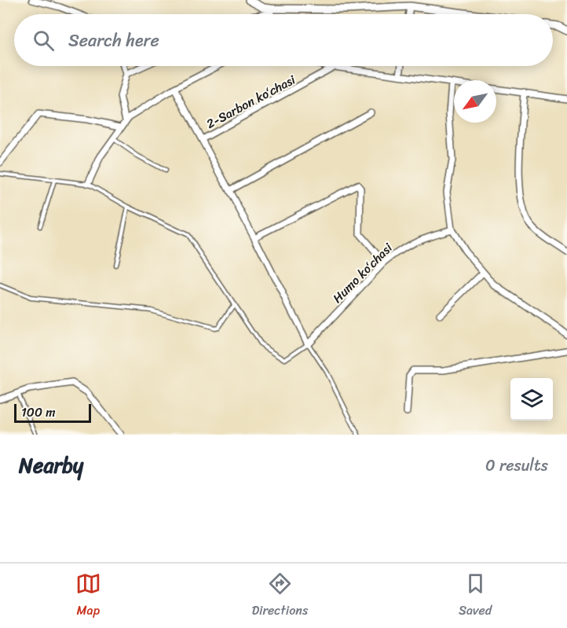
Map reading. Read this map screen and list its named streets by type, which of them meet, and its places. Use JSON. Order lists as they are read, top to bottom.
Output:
{
  "streets": {
    "street": ["2-Sarbon koʻchasi", "Humo koʻchasi"]
  },
  "scale_bar": "100 m",
  "north": "bottom left",
  "page": {
    "search": "Search here",
    "scale": "100 m",
    "heading": ["Nearby", "0 results"],
    "nav": ["Map", "Directions", "Saved"]
  }
}
